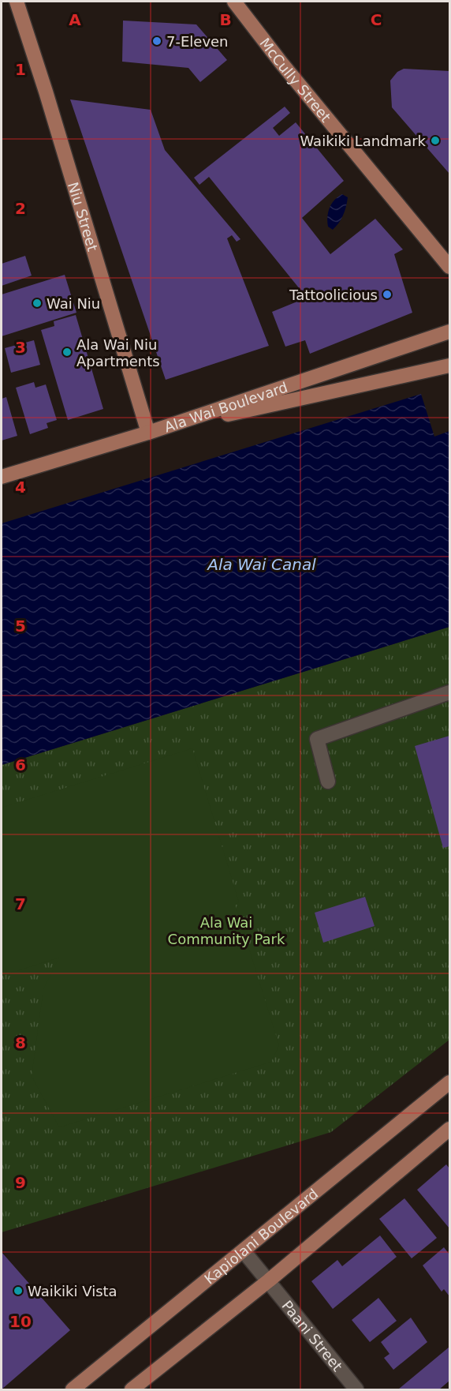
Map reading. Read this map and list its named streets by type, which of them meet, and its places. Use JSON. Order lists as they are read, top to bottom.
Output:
{
  "streets": {
    "main road": [
      "McCully Street",
      "Niu Street",
      "Ala Wai Boulevard",
      "Kapiolani Boulevard"
    ],
    "street": ["Paani Street"]
  },
  "crossings": [
    ["Niu Street", "Ala Wai Boulevard"],
    ["Kapiolani Boulevard", "Paani Street"]
  ],
  "water": ["Ala Wai Canal"],
  "parks": ["Ala Wai Community Park"],
  "places": [
    "7-Eleven",
    "Waikiki Landmark",
    "Tattoolicious",
    "Wai Niu",
    "Ala Wai Niu Apartments",
    "Waikiki Vista"
  ],
  "grid": {
    "columns": ["A", "B", "C"],
    "rows": [
      "1",
      "2",
      "3",
      "4",
      "5",
      "6",
      "7",
      "8",
      "9",
      "10"
    ]
  }
}
